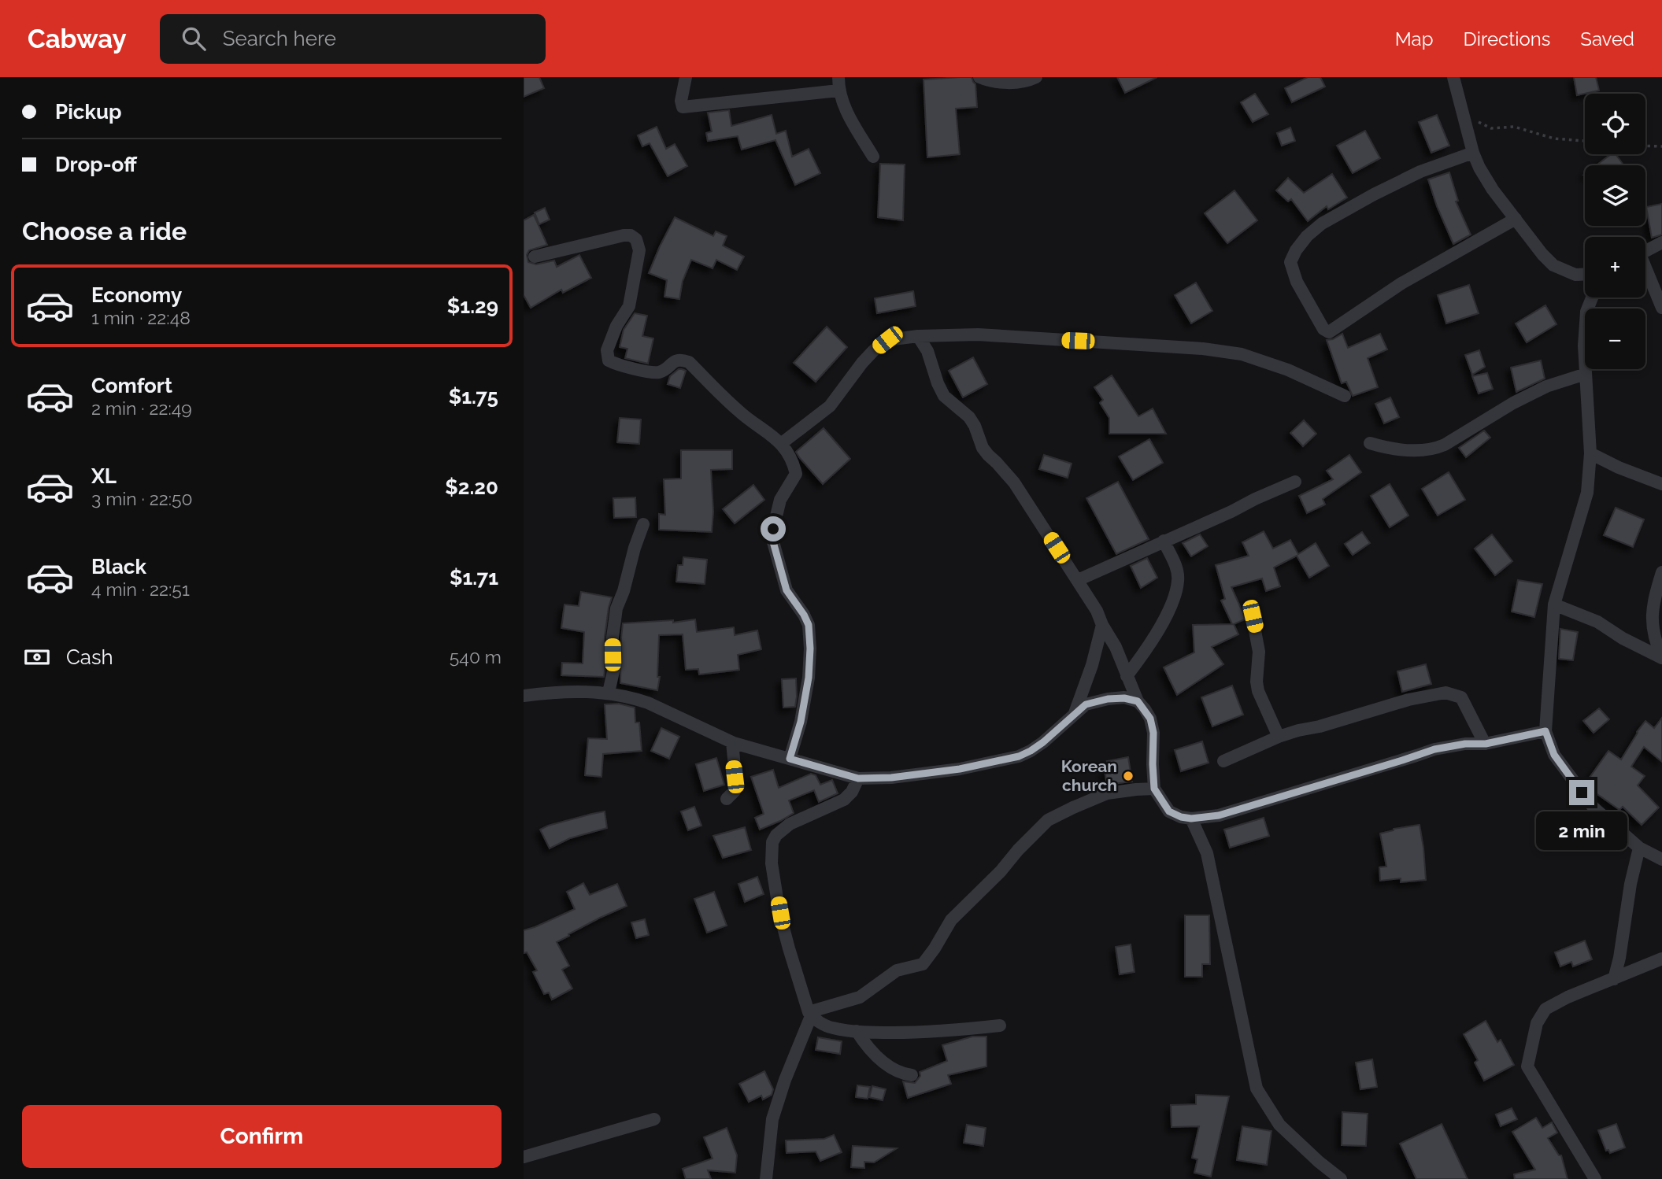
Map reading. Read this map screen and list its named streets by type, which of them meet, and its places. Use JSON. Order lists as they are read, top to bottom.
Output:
{
  "places": ["Korean church"],
  "page": {
    "header": "Cabway",
    "search": "Search here",
    "nav": ["Map", "Directions", "Saved"],
    "banner": ["Pickup", "Drop-off"],
    "map_buttons": ["+", "−"],
    "heading": "Choose a ride",
    "list": [
      {
        "name": "Economy",
        "note": "1 min · 22:48",
        "value": "$1.29"
      },
      {
        "name": "Comfort",
        "note": "2 min · 22:49",
        "value": "$1.75"
      },
      {
        "name": "XL",
        "note": "3 min · 22:50",
        "value": "$2.20"
      },
      {
        "name": "Black",
        "note": "4 min · 22:51",
        "value": "$1.71"
      }
    ],
    "pay": ["Cash", "540 m"],
    "bubble": "2 min",
    "buttons": "Confirm"
  }
}
